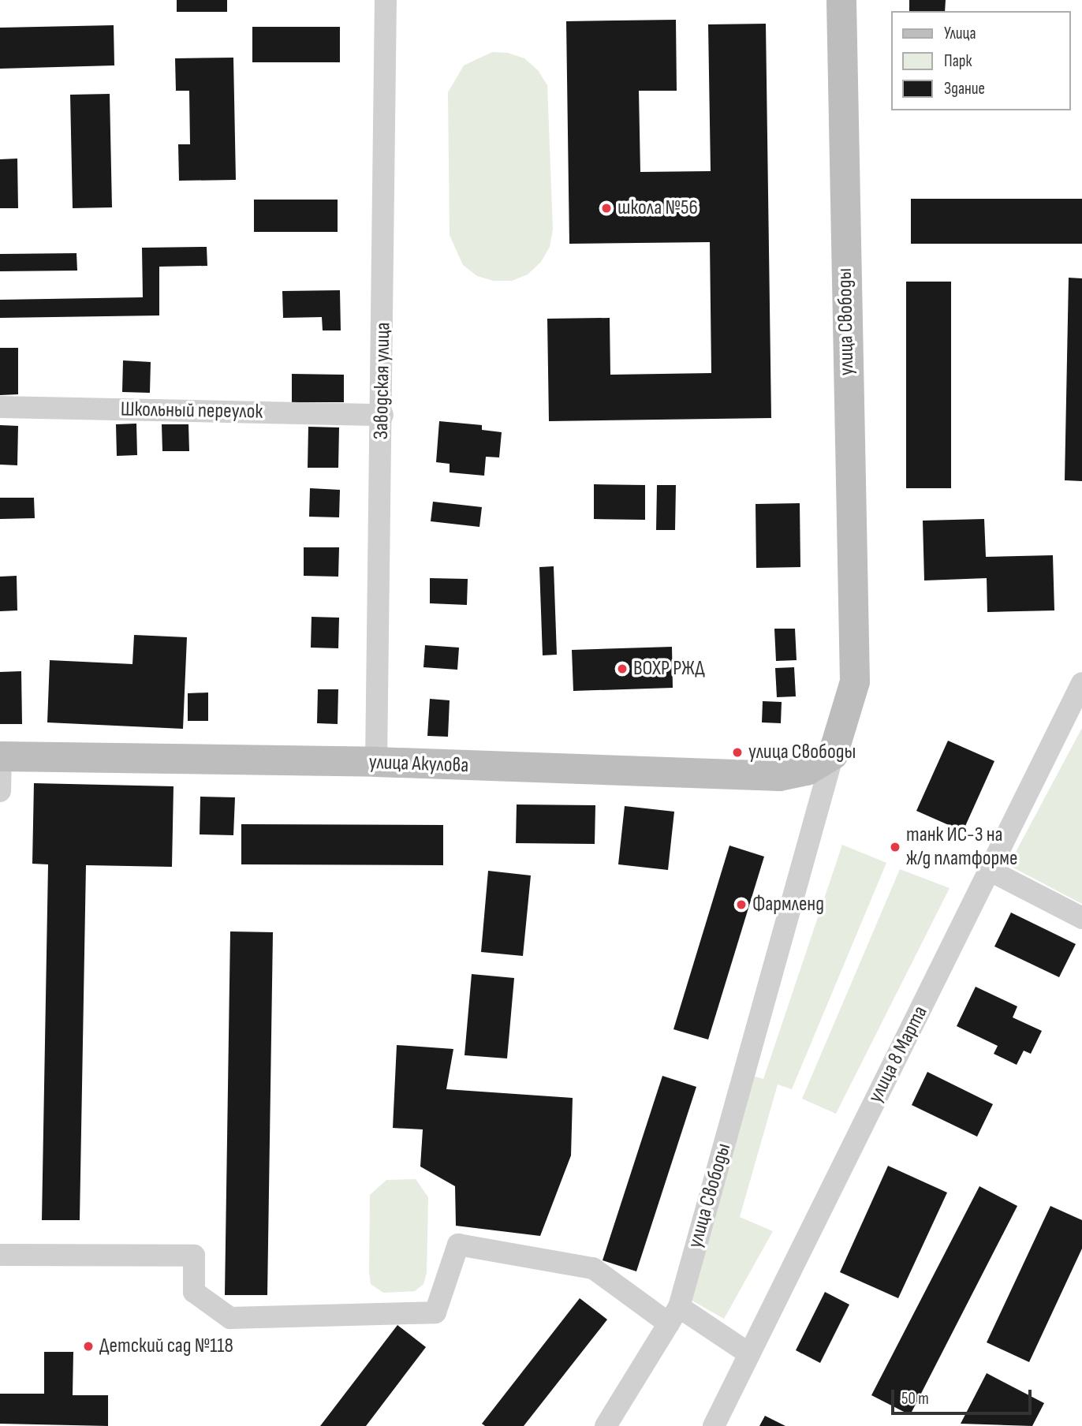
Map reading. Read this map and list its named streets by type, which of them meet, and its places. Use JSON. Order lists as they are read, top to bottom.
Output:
{
  "streets": {
    "street": [
      "улица Свободы",
      "Заводская улица",
      "Школьный переулок",
      "улица Акулова",
      "улица 8 Марта"
    ]
  },
  "crossings": [
    ["улица Свободы", "улица Акулова"],
    ["Заводская улица", "Школьный переулок"],
    ["Заводская улица", "улица Акулова"]
  ],
  "places": [
    "школа №56",
    "ВОХР РЖД",
    "улица Свободы",
    "танк ИС-3 на ж/д платформе",
    "Фармленд",
    "Детский сад №118"
  ],
  "legend": ["Улица", "Парк", "Здание"],
  "scale_bar": "50 m"
}
